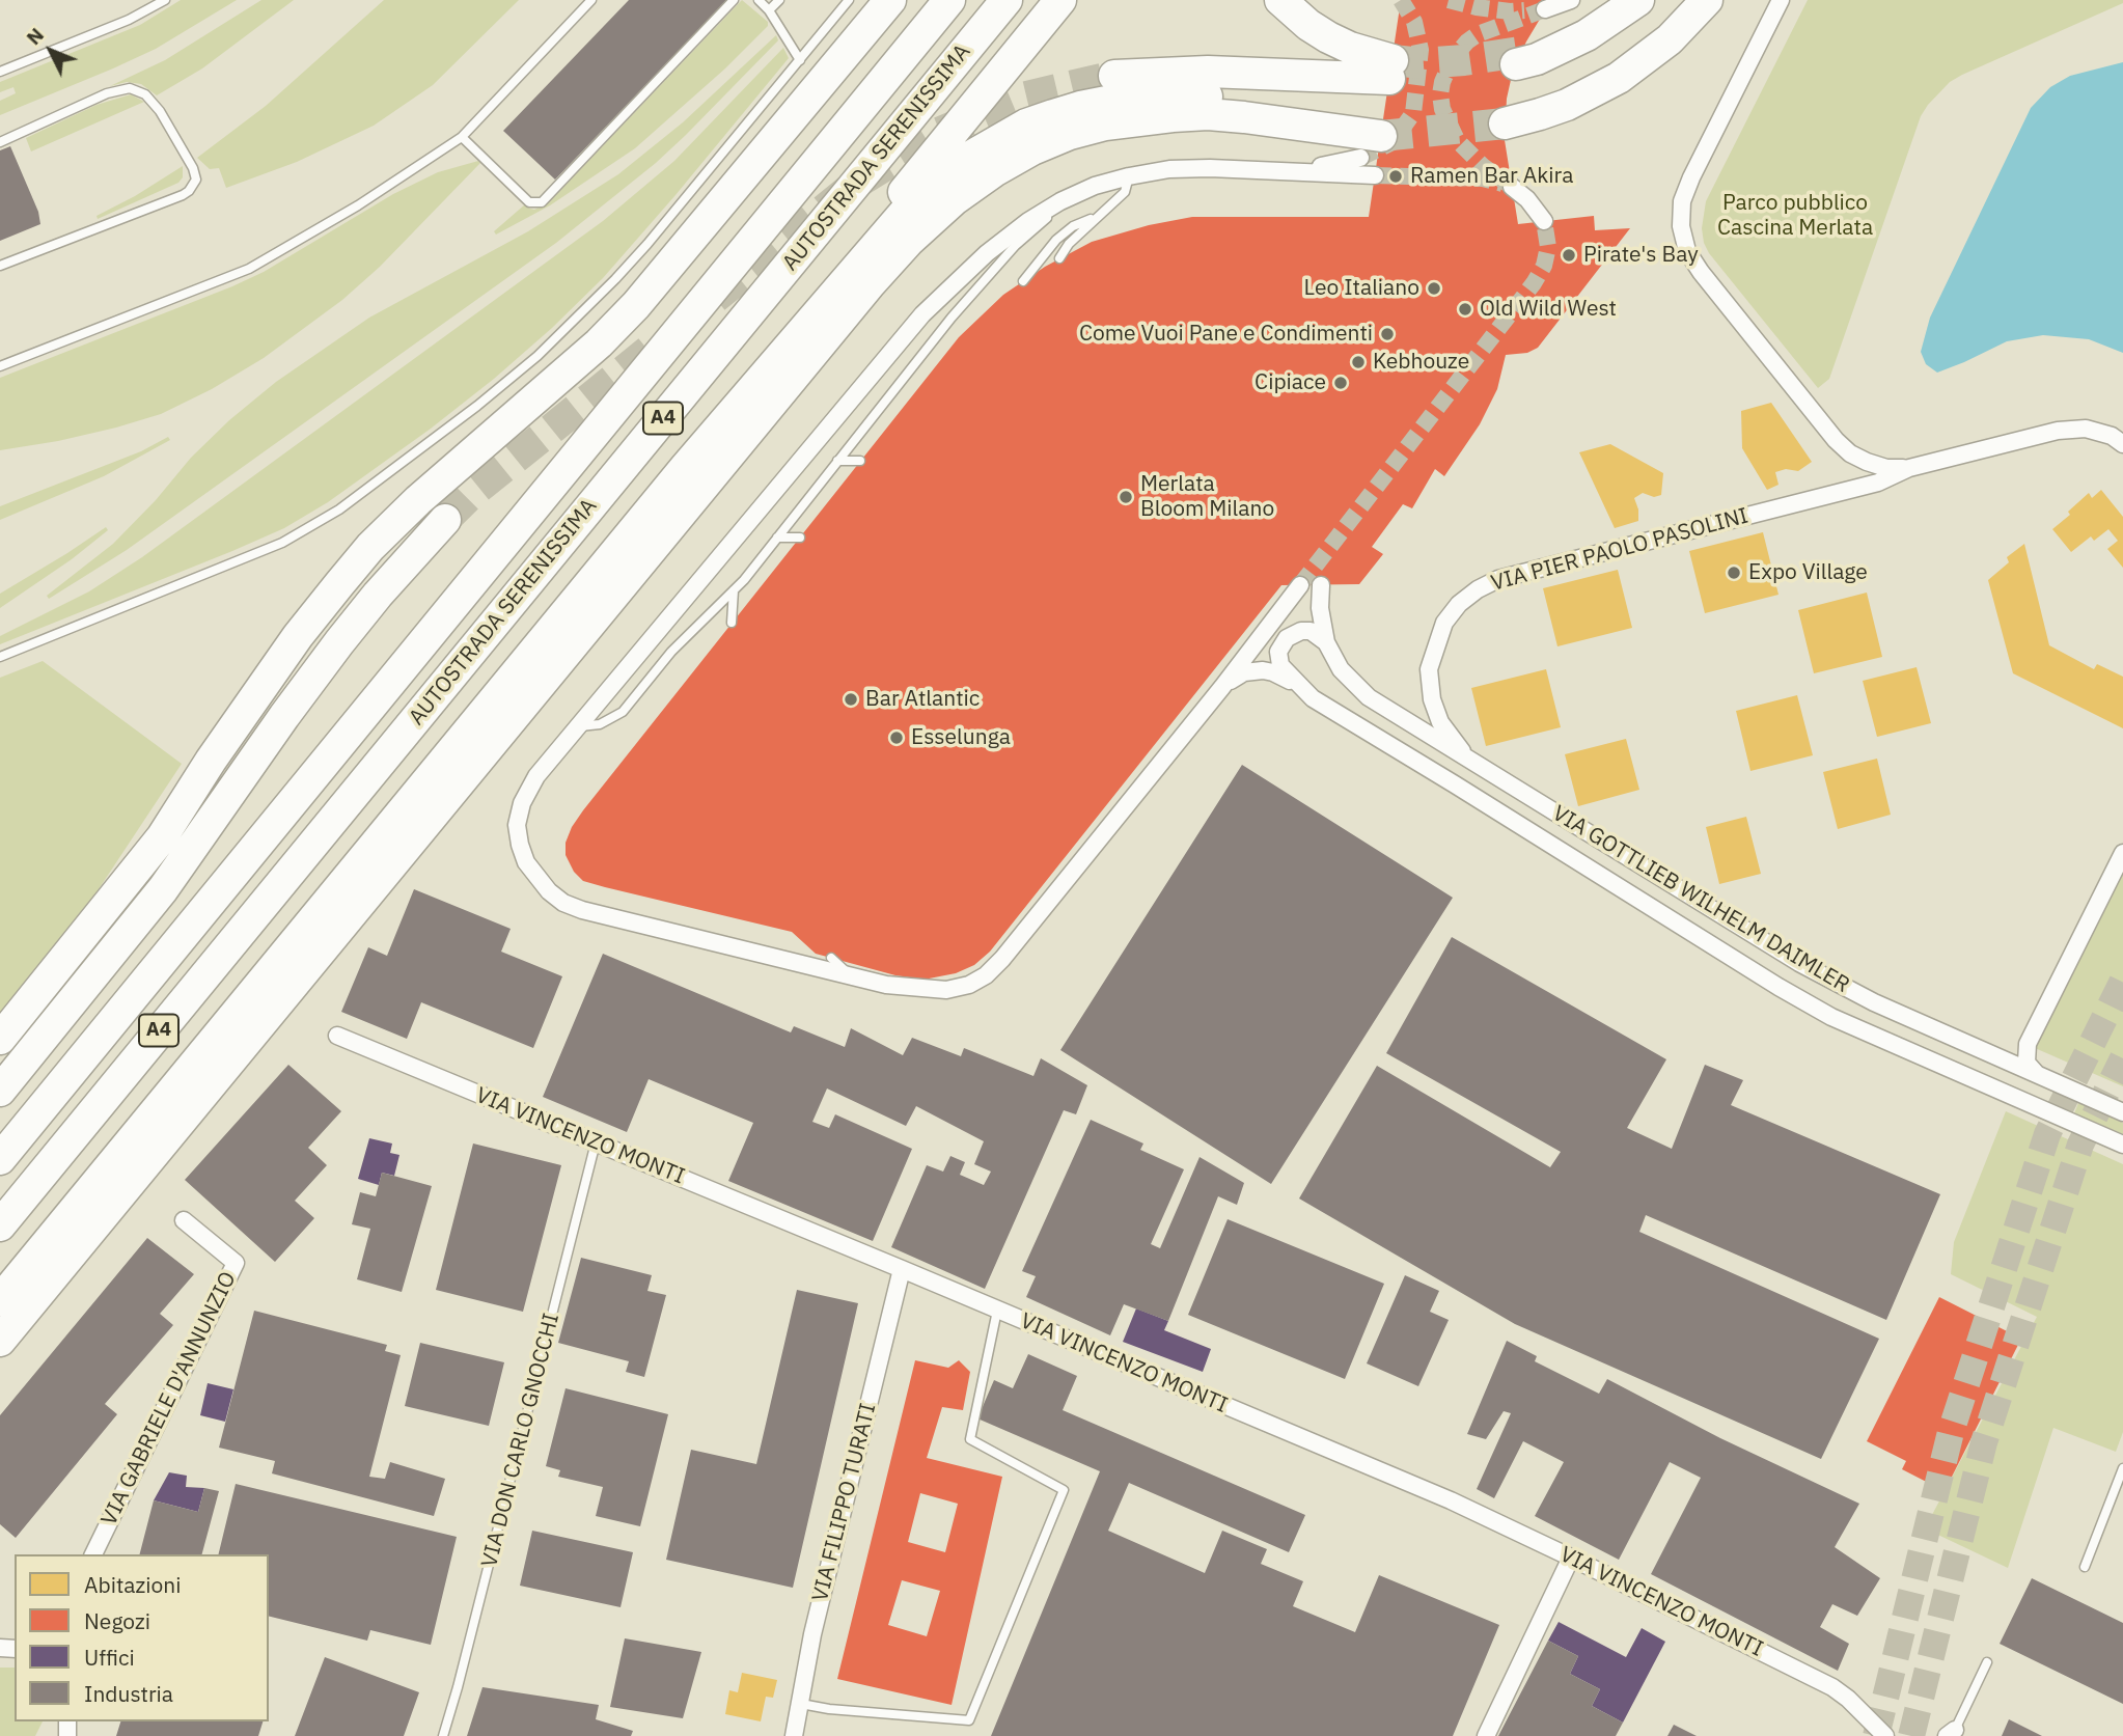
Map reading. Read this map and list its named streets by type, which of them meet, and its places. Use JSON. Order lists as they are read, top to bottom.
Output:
{
  "streets": {
    "highway": ["AUTOSTRADA SERENISSIMA", "A4"],
    "street": [
      "VIA PIER PAOLO PASOLINI",
      "VIA GOTTLIEB WILHELM DAIMLER",
      "VIA VINCENZO MONTI",
      "VIA GABRIELE D'ANNUNZIO",
      "VIA FILIPPO TURATI"
    ],
    "lane": ["VIA DON CARLO GNOCCHI"]
  },
  "crossings": [
    ["VIA PIER PAOLO PASOLINI", "VIA GOTTLIEB WILHELM DAIMLER"],
    ["VIA VINCENZO MONTI", "VIA DON CARLO GNOCCHI"],
    ["VIA VINCENZO MONTI", "VIA FILIPPO TURATI"]
  ],
  "parks": ["Parco pubblico Cascina Merlata"],
  "places": [
    "Ramen Bar Akira",
    "Pirate's Bay",
    "Leo Italiano",
    "Old Wild West",
    "Come Vuoi Pane e Condimenti",
    "Kebhouze",
    "Cipiace",
    "Merlata Bloom Milano",
    "Expo Village",
    "Bar Atlantic",
    "Esselunga"
  ],
  "legend": [
    "Abitazioni",
    "Negozi",
    "Uffici",
    "Industria"
  ],
  "north": "top left"
}
